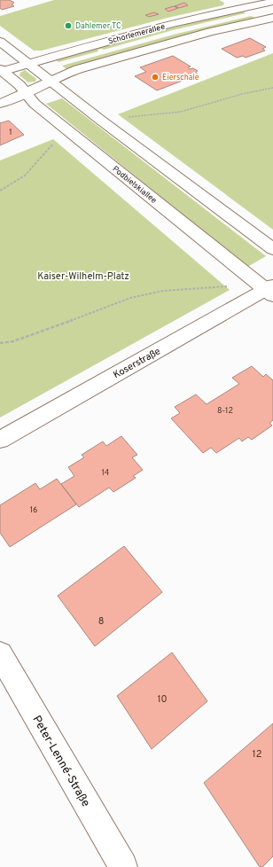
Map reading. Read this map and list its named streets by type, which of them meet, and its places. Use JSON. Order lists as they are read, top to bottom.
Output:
{
  "streets": {
    "street": [
      "Schorlemerallee",
      "Podbielskiallee",
      "Koserstraße",
      "Peter-Lenné-Straße"
    ]
  },
  "crossings": [
    ["Schorlemerallee", "Podbielskiallee"],
    ["Podbielskiallee", "Koserstraße"]
  ],
  "parks": ["Kaiser-Wilhelm-Platz"],
  "places": ["Dahlemer TC", "Eierschale"],
  "house_numbers": [
    "1",
    "8-12",
    "14",
    "16",
    "8",
    "10",
    "12"
  ]
}
